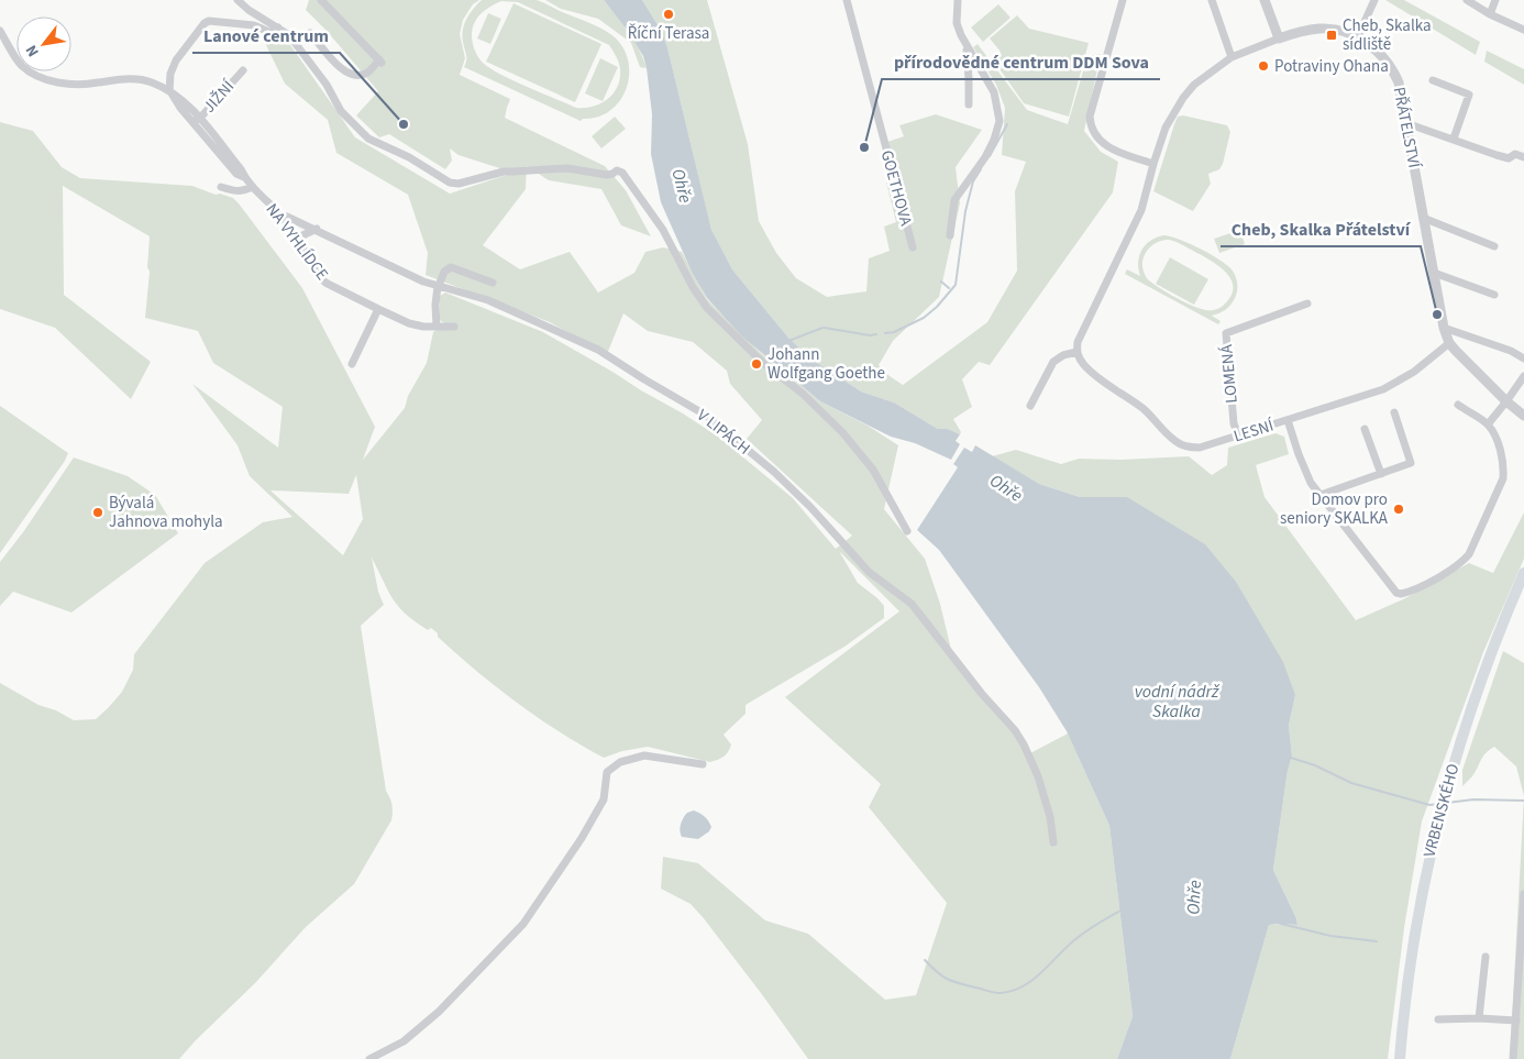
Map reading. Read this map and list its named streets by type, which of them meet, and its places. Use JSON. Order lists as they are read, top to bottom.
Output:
{
  "streets": {
    "main road": ["VRBENSKÉHO"],
    "street": [
      "JIŽNÍ",
      "PŘÁTELSTVÍ",
      "GOETHOVA",
      "NA VYHLÍDCE",
      "LOMENÁ",
      "LESNÍ",
      "V LIPÁCH"
    ]
  },
  "crossings": [
    ["JIŽNÍ", "NA VYHLÍDCE"],
    ["PŘÁTELSTVÍ", "LESNÍ"],
    ["LOMENÁ", "LESNÍ"]
  ],
  "water": ["Ohře", "vodní nádrž Skalka"],
  "places": {
    "other": [
      "Říční Terasa",
      "Potraviny Ohana",
      "Lanové centrum",
      "přírodovědné centrum DDM Sova",
      "Cheb, Skalka Přátelství",
      "Johann Wolfgang Goethe",
      "Domov pro seniory SKALKA",
      "Bývalá Jahnova mohyla"
    ],
    "transit": ["Cheb, Skalka sídliště"]
  },
  "north": "bottom left"
}
